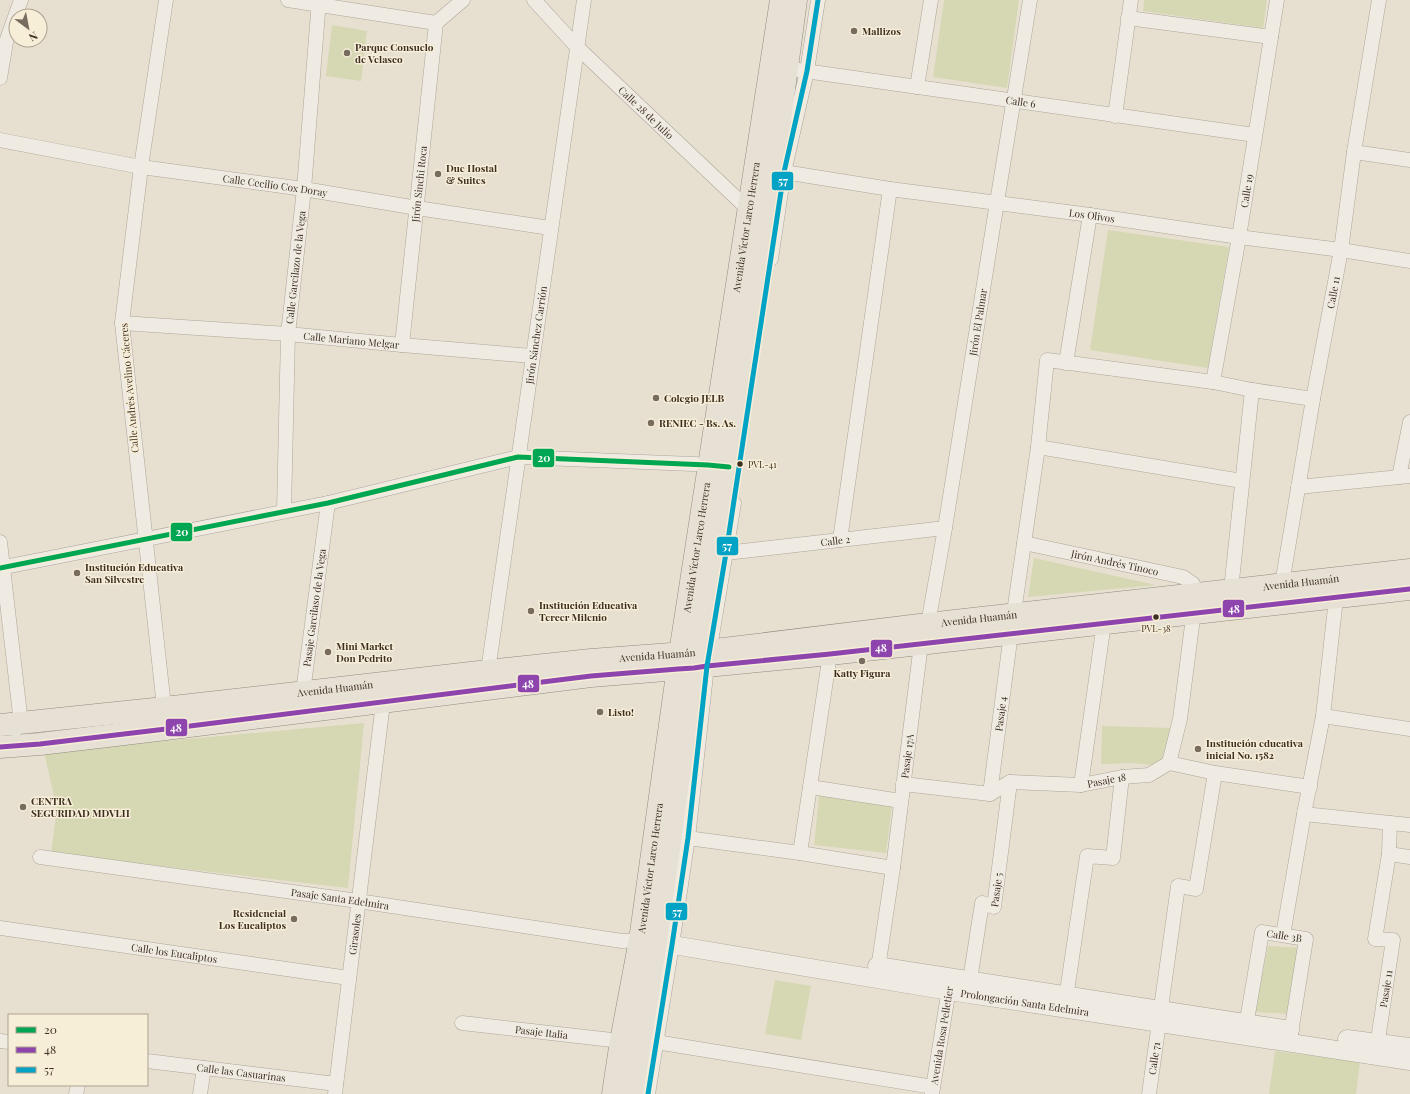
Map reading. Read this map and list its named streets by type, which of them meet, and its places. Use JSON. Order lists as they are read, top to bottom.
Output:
{
  "streets": {
    "main road": ["Avenida Víctor Larco Herrera", "Avenida Huamán"],
    "street": [
      "Calle 6",
      "Calle 28 de Julio",
      "Jirón Sinchi Roca",
      "Calle Cecilio Cox Doray",
      "Calle 19",
      "Los Olivos",
      "Calle Garcilazo de la Vega",
      "Calle 11",
      "Jirón El Palmar",
      "Jirón Sánchez Carrión",
      "Calle Mariano Melgar",
      "Calle Andrés Avelino Cáceres",
      "Calle 2",
      "Jirón Andrés Tinoco",
      "Pasaje Garcilaso de la Vega",
      "Pasaje 4",
      "Pasaje 17A",
      "Pasaje 18",
      "Pasaje 5",
      "Pasaje Santa Edelmira",
      "Girasoles",
      "Calle 3B",
      "Calle los Eucaliptos",
      "Pasaje 11",
      "Prolongación Santa Edelmira",
      "Pasaje Italia",
      "Avenida Rosa Pelletier",
      "Calle 71",
      "Calle las Casuarinas"
    ]
  },
  "crossings": [
    ["Calle 6", "Calle 19"],
    ["Calle 6", "Avenida Víctor Larco Herrera"],
    ["Calle 6", "Jirón El Palmar"],
    ["Calle 28 de Julio", "Avenida Víctor Larco Herrera"],
    ["Calle 28 de Julio", "Jirón Sánchez Carrión"],
    ["Jirón Sinchi Roca", "Calle Cecilio Cox Doray"],
    ["Jirón Sinchi Roca", "Calle Mariano Melgar"],
    ["Calle Cecilio Cox Doray", "Calle Garcilazo de la Vega"],
    ["Calle Cecilio Cox Doray", "Jirón Sánchez Carrión"],
    ["Calle Cecilio Cox Doray", "Calle Andrés Avelino Cáceres"],
    ["Calle 19", "Los Olivos"],
    ["Los Olivos", "Avenida Víctor Larco Herrera"],
    ["Los Olivos", "Calle 11"],
    ["Los Olivos", "Jirón El Palmar"],
    ["Avenida Víctor Larco Herrera", "Calle 2"],
    ["Avenida Víctor Larco Herrera", "Avenida Huamán"],
    ["Avenida Víctor Larco Herrera", "Pasaje Santa Edelmira"],
    ["Avenida Víctor Larco Herrera", "Prolongación Santa Edelmira"],
    ["Avenida Víctor Larco Herrera", "Pasaje Italia"],
    ["Calle Garcilazo de la Vega", "Calle Mariano Melgar"],
    ["Calle 11", "Avenida Huamán"],
    ["Jirón El Palmar", "Calle 2"],
    ["Jirón El Palmar", "Avenida Huamán"],
    ["Jirón El Palmar", "Pasaje 17A"],
    ["Jirón Sánchez Carrión", "Calle Mariano Melgar"],
    ["Jirón Sánchez Carrión", "Avenida Huamán"],
    ["Calle Mariano Melgar", "Calle Andrés Avelino Cáceres"],
    ["Calle Andrés Avelino Cáceres", "Avenida Huamán"],
    ["Jirón Andrés Tinoco", "Avenida Huamán"],
    ["Jirón Andrés Tinoco", "Pasaje 4"],
    ["Avenida Huamán", "Pasaje Garcilaso de la Vega"],
    ["Avenida Huamán", "Pasaje 4"],
    ["Avenida Huamán", "Pasaje 17A"],
    ["Avenida Huamán", "Girasoles"],
    ["Pasaje 17A", "Prolongación Santa Edelmira"],
    ["Pasaje 18", "Pasaje 5"],
    ["Pasaje 5", "Prolongación Santa Edelmira"],
    ["Pasaje Santa Edelmira", "Girasoles"],
    ["Pasaje Santa Edelmira", "Prolongación Santa Edelmira"],
    ["Girasoles", "Calle los Eucaliptos"],
    ["Girasoles", "Calle las Casuarinas"],
    ["Calle 3B", "Prolongación Santa Edelmira"],
    ["Pasaje 11", "Prolongación Santa Edelmira"],
    ["Prolongación Santa Edelmira", "Avenida Rosa Pelletier"],
    ["Prolongación Santa Edelmira", "Calle 71"]
  ],
  "places": [
    "Mallizos",
    "Parque Consuelo de Velasco",
    "Due Hostal & Suites",
    "Colegio JELB",
    "RENIEC - Bs. As.",
    "PVL-41",
    "Institución Educativa San Silvestre",
    "Institución Educativa Tercer Milenio",
    "PVL-38",
    "Mini Market Don Pedrito",
    "Katty Figura",
    "Listo!",
    "Institución educativa inicial No. 1582",
    "CENTRA SEGURIDAD MDVLH",
    "Residencial Los Eucaliptos"
  ],
  "lines": ["transit line 57", "transit line 20", "transit line 48"],
  "legend": ["20", "48", "57"],
  "north": "bottom right"
}
